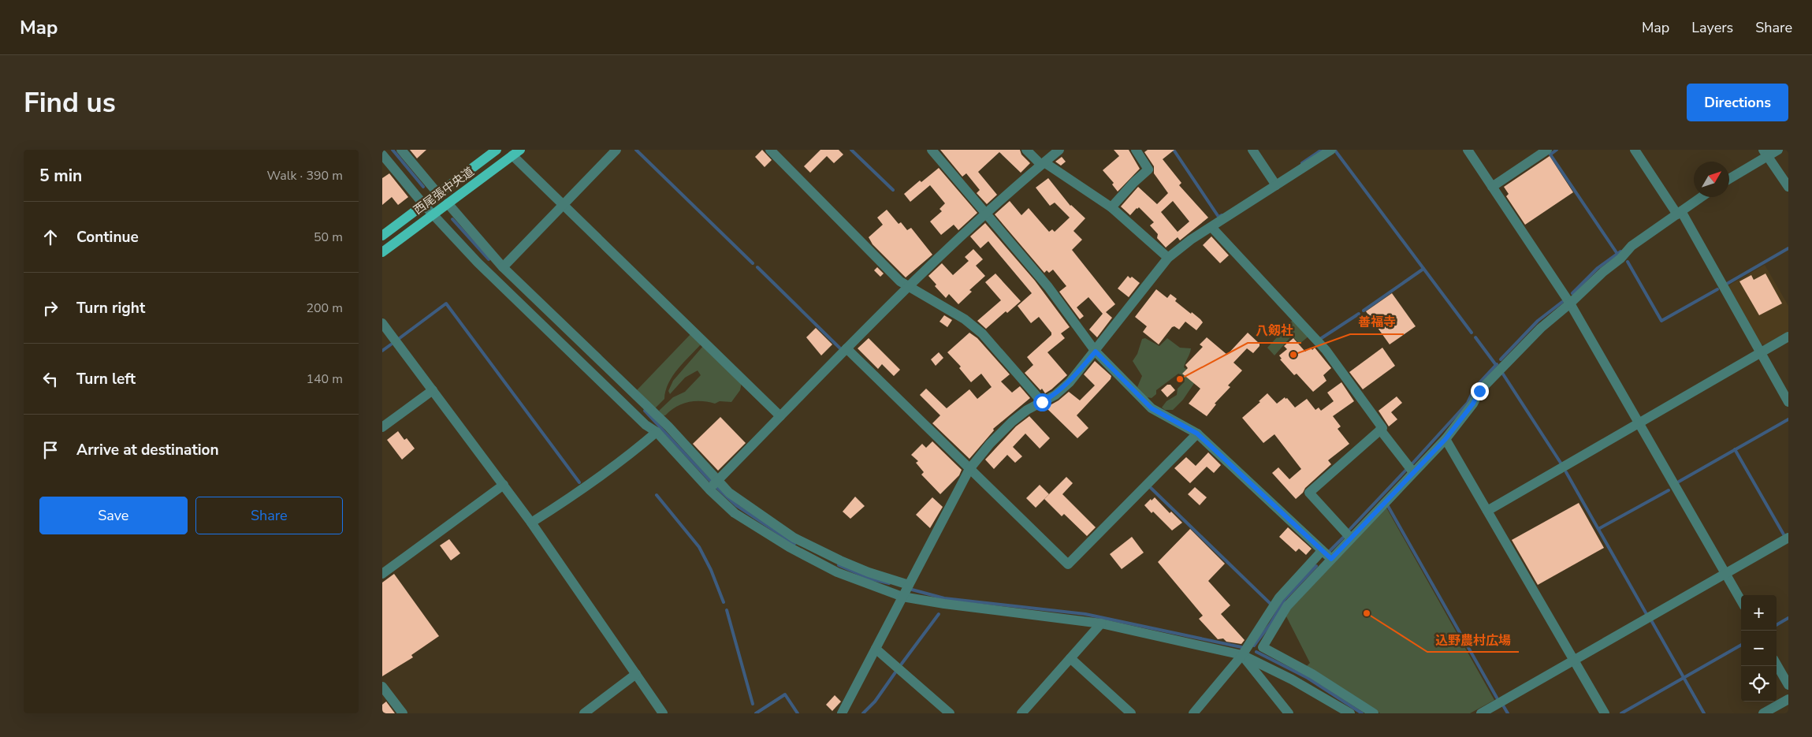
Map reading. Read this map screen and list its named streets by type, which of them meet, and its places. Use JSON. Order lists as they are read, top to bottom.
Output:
{
  "streets": {
    "main road": ["西尾張中央道"]
  },
  "places": ["善福寺", "八剱社", "込野農村広場"],
  "north": "top right",
  "page": {
    "header": "Map",
    "nav": ["Map", "Layers", "Share"],
    "buttons": [
      "Directions",
      ["Save", "Share"]
    ],
    "title": "Find us",
    "heading": ["5 min", "Walk · 390 m"],
    "list": [
      ["Continue", "50 m"],
      ["Turn right", "200 m"],
      ["Turn left", "140 m"],
      "Arrive at destination"
    ],
    "map_buttons": ["+", "−"]
  }
}
